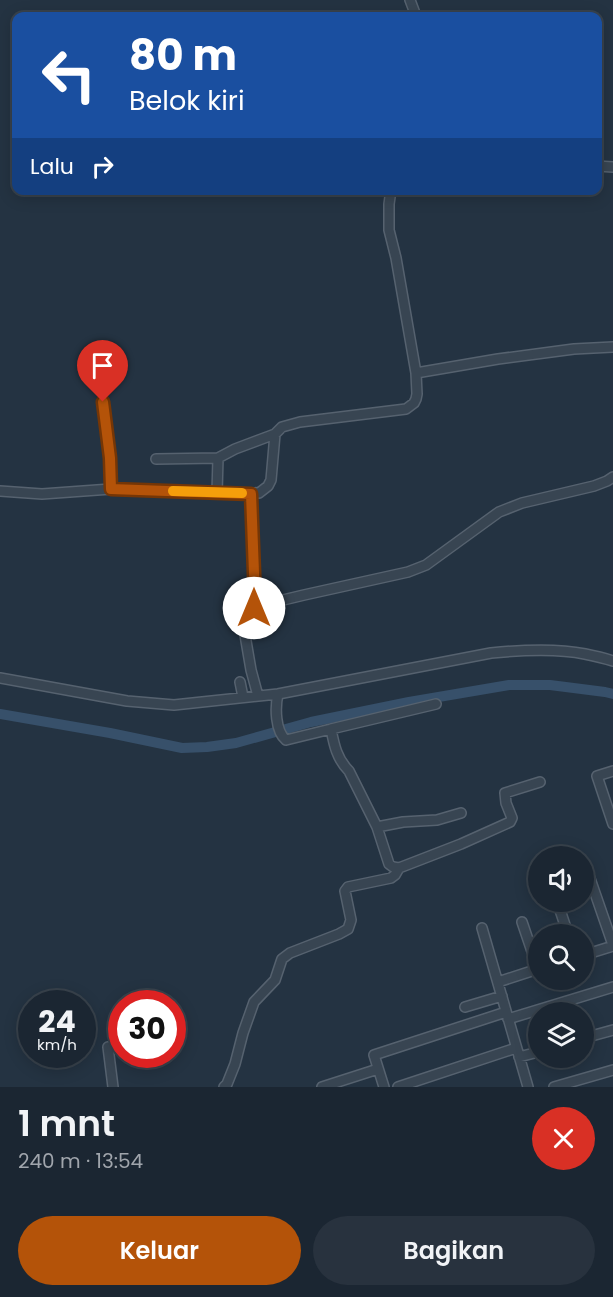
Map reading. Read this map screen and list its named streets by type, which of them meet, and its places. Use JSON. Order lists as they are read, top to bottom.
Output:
{
  "page": {
    "turn": ["80 m", "Belok kiri"],
    "then": "Lalu",
    "speed": "24 km/h",
    "limit": "30",
    "heading": ["1 mnt", "240 m · 13:54"],
    "buttons": ["Keluar", "Bagikan"]
  }
}
